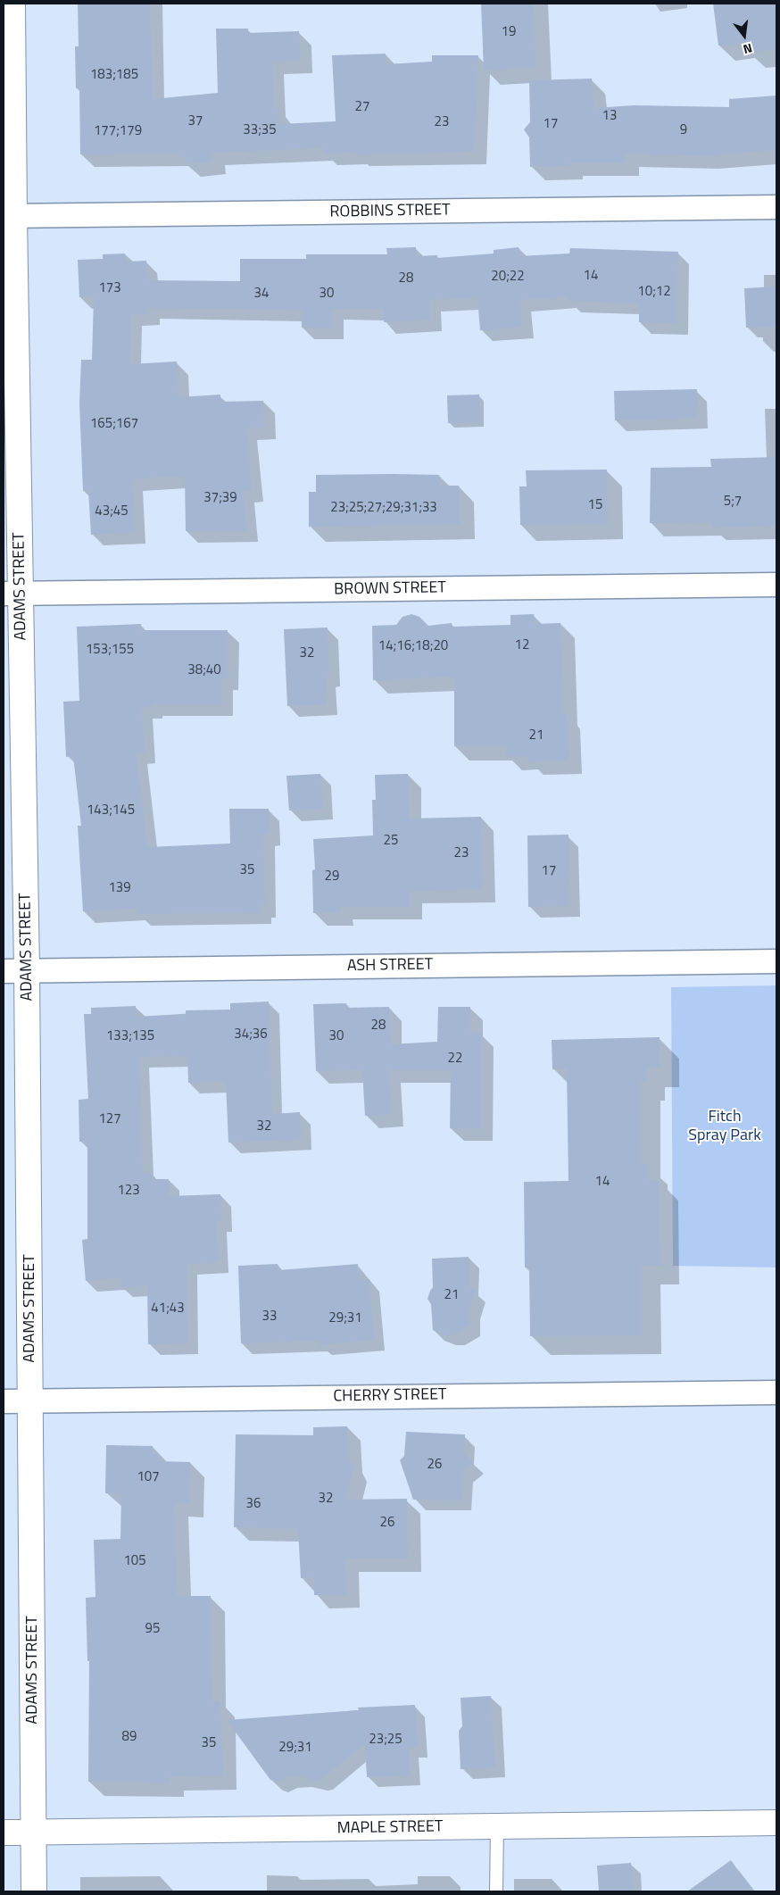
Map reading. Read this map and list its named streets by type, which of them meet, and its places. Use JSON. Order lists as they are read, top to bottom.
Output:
{
  "streets": {
    "street": [
      "ROBBINS STREET",
      "ADAMS STREET",
      "BROWN STREET",
      "ASH STREET",
      "CHERRY STREET",
      "MAPLE STREET"
    ]
  },
  "crossings": [
    ["ROBBINS STREET", "ADAMS STREET"],
    ["ADAMS STREET", "BROWN STREET"],
    ["ADAMS STREET", "ASH STREET"],
    ["ADAMS STREET", "CHERRY STREET"],
    ["ADAMS STREET", "MAPLE STREET"]
  ],
  "parks": ["Fitch Spray Park"],
  "house_numbers": [
    "19",
    "183;185",
    "27",
    "13",
    "37",
    "23",
    "17",
    "33;35",
    "9",
    "177;179",
    "14",
    "20;22",
    "28",
    "173",
    "10;12",
    "34",
    "30",
    "165;167",
    "37;39",
    "5;7",
    "15",
    "23;25;27;29;31;33",
    "43;45",
    "12",
    "14;16;18;20",
    "153;155",
    "32",
    "38;40",
    "21",
    "143;145",
    "25",
    "23",
    "35",
    "17",
    "29",
    "139",
    "28",
    "34;36",
    "133;135",
    "30",
    "22",
    "127",
    "32",
    "14",
    "123",
    "21",
    "41;43",
    "33",
    "29;31",
    "26",
    "107",
    "32",
    "36",
    "26",
    "105",
    "95",
    "89",
    "23;25",
    "35",
    "29;31"
  ],
  "north": "bottom"
}
